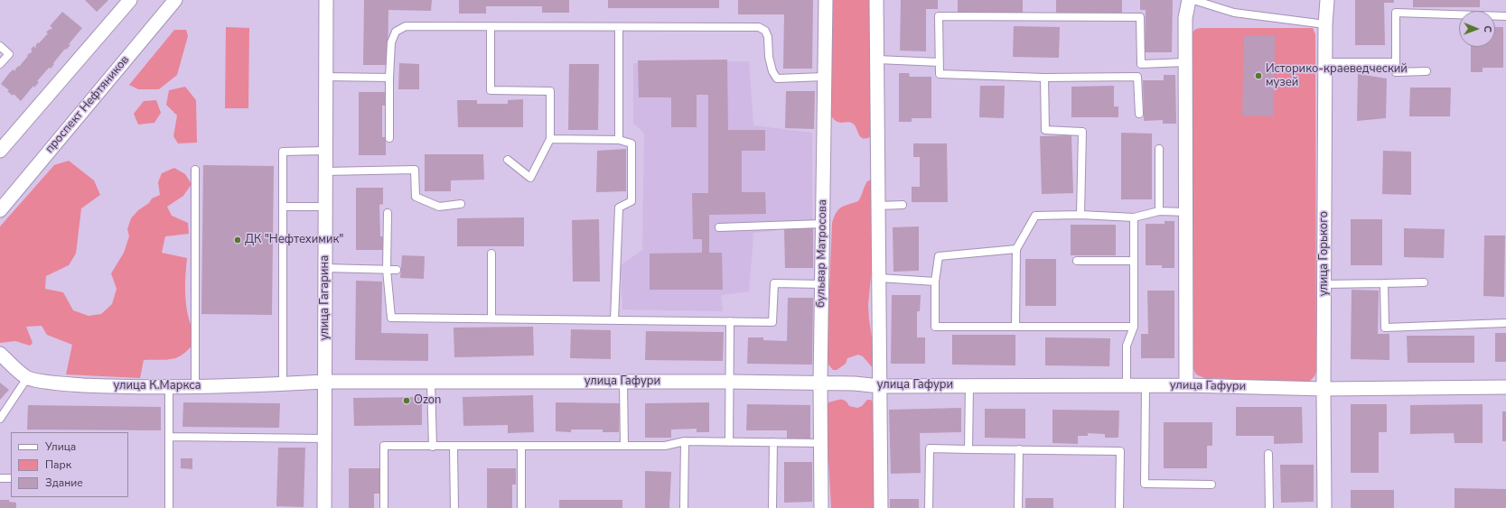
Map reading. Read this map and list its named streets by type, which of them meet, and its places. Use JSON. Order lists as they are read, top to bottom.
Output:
{
  "streets": {
    "street": [
      "проспект Нефтяников",
      "бульвар Матросова",
      "улица Горького",
      "улица Гагарина",
      "улица Гафури",
      "улица К.Маркса"
    ]
  },
  "crossings": [
    ["бульвар Матросова", "улица Гафури"],
    ["улица Горького", "улица Гафури"],
    ["улица Гагарина", "улица Гафури"],
    ["улица Гагарина", "улица К.Маркса"],
    ["улица Гафури", "улица К.Маркса"]
  ],
  "places": ["Историко-краеведческий музей", "ДК \"Нефтехимик\"", "Ozon"],
  "legend": ["Улица", "Парк", "Здание"],
  "north": "right"
}
